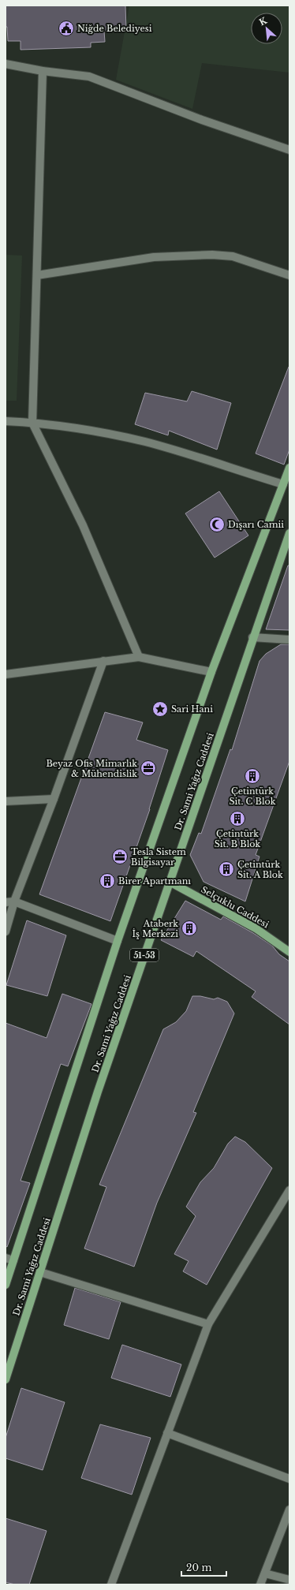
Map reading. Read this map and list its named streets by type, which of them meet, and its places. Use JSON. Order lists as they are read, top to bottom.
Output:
{
  "streets": {
    "main road": ["Dr. Sami Yağız Caddesi", "Selçuklu Caddesi", "51-53"]
  },
  "crossings": [
    ["Dr. Sami Yağız Caddesi", "Selçuklu Caddesi"]
  ],
  "places": {
    "public building": ["Niğde Belediyesi"],
    "mosque": ["Dışarı Camii"],
    "place": ["Sari Hani"],
    "office": ["Beyaz Ofis Mimarlık & Mühendislik", "Tesla Sistem Bilgisayar"],
    "building": [
      "Çetintürk Sit. C Blok",
      "Çetintürk Sit. B Blok",
      "Çetintürk Sit. A Blok",
      "Birer Apartmanı",
      "Ataberk İş Merkezi"
    ]
  },
  "scale_bar": "20 m",
  "north": "top left"
}
